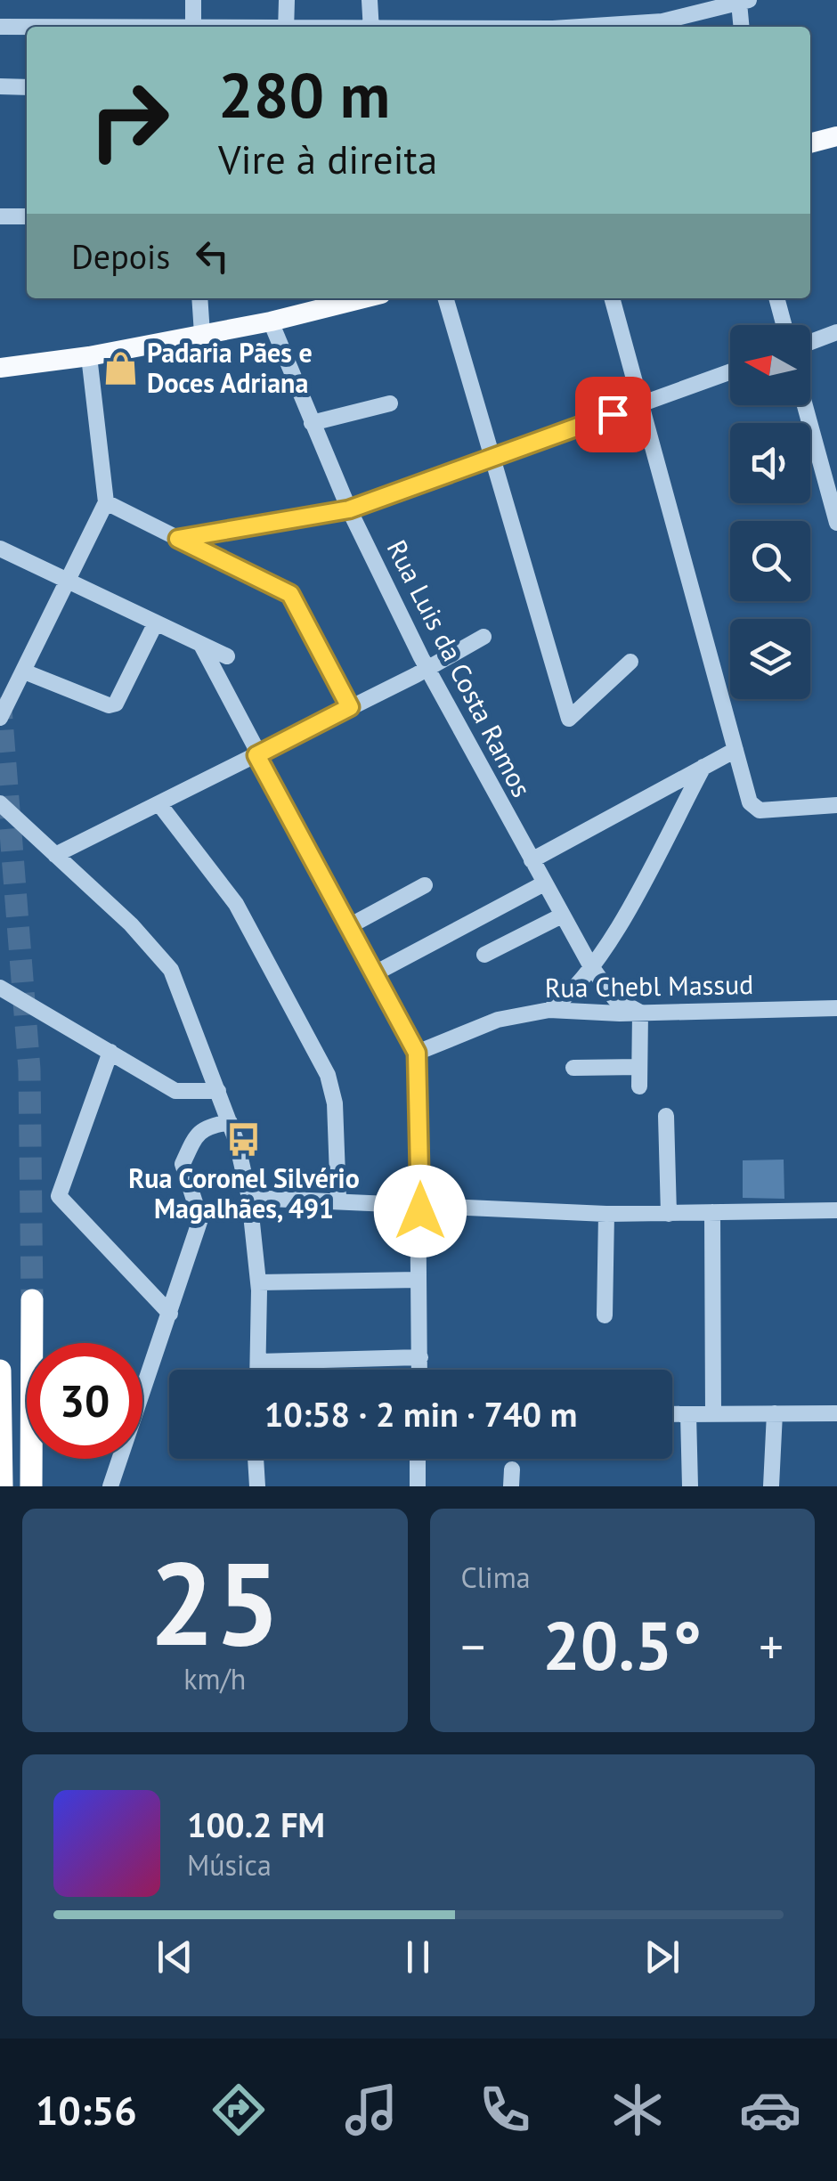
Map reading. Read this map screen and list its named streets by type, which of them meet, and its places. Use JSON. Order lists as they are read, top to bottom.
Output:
{
  "streets": {
    "street": ["Rua Luis da Costa Ramos", "Rua Chebl Massud"]
  },
  "crossings": [
    ["Rua Luis da Costa Ramos", "Rua Chebl Massud"]
  ],
  "places": {
    "shop": ["Padaria Pães e Doces Adriana"],
    "bus stop": ["Rua Coronel Silvério Magalhães, 491"]
  },
  "north": "left",
  "page": {
    "turn": ["280 m", "Vire à direita"],
    "then": "Depois",
    "limit": "30",
    "trip": "10:58 · 2 min · 740 m",
    "tile": [
      ["25", "km/h"],
      "Clima"
    ],
    "heat": ["−", "20.5°", "+"],
    "song": ["100.2 FM", "Música"],
    "tabs": "10:56"
  }
}
